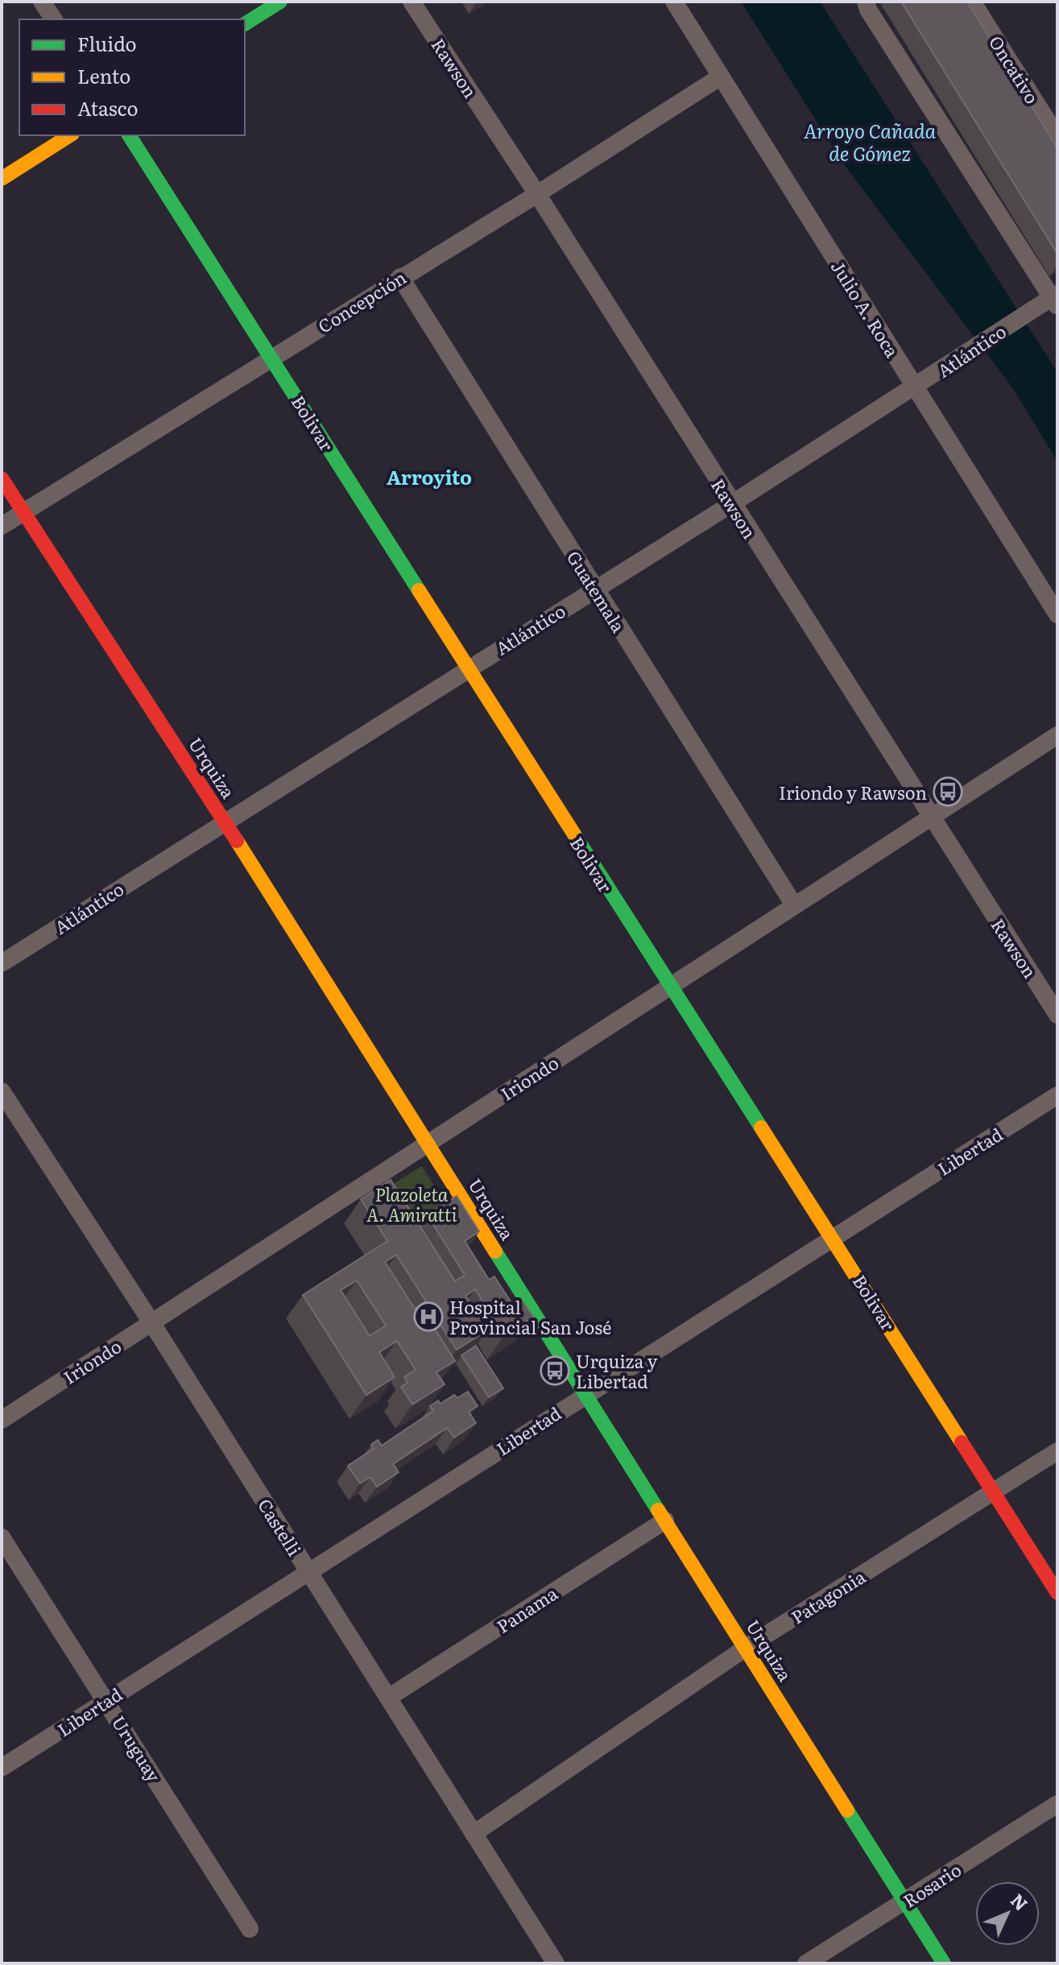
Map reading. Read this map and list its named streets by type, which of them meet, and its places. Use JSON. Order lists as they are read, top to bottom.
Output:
{
  "streets": {
    "street": [
      "Rawson",
      "Oncativo",
      "Concepción",
      "Julio A. Roca",
      "Atlántico",
      "Bolivar",
      "Guatemala",
      "Urquiza",
      "Iriondo",
      "Libertad",
      "Castelli",
      "Patagonia",
      "Panama",
      "Uruguay",
      "Rosario"
    ]
  },
  "crossings": [
    ["Rawson", "Concepción"],
    ["Rawson", "Atlántico"],
    ["Rawson", "Iriondo"],
    ["Concepción", "Julio A. Roca"],
    ["Concepción", "Bolivar"],
    ["Concepción", "Guatemala"],
    ["Concepción", "Urquiza"],
    ["Julio A. Roca", "Atlántico"],
    ["Atlántico", "Bolivar"],
    ["Atlántico", "Guatemala"],
    ["Atlántico", "Urquiza"],
    ["Bolivar", "Iriondo"],
    ["Bolivar", "Libertad"],
    ["Bolivar", "Patagonia"],
    ["Guatemala", "Iriondo"],
    ["Urquiza", "Iriondo"],
    ["Urquiza", "Libertad"],
    ["Urquiza", "Patagonia"],
    ["Urquiza", "Panama"],
    ["Urquiza", "Rosario"],
    ["Iriondo", "Castelli"],
    ["Libertad", "Castelli"],
    ["Libertad", "Uruguay"],
    ["Castelli", "Patagonia"],
    ["Castelli", "Panama"]
  ],
  "districts": ["Arroyito"],
  "water": ["Arroyo Cañada de Gómez"],
  "parks": ["Plazoleta A. Amiratti"],
  "places": {
    "bus stop": ["Iriondo y Rawson", "Urquiza y Libertad"],
    "hospital": ["Hospital Provincial San José"]
  },
  "legend": ["Fluido", "Lento", "Atasco"],
  "north": "top right"
}
